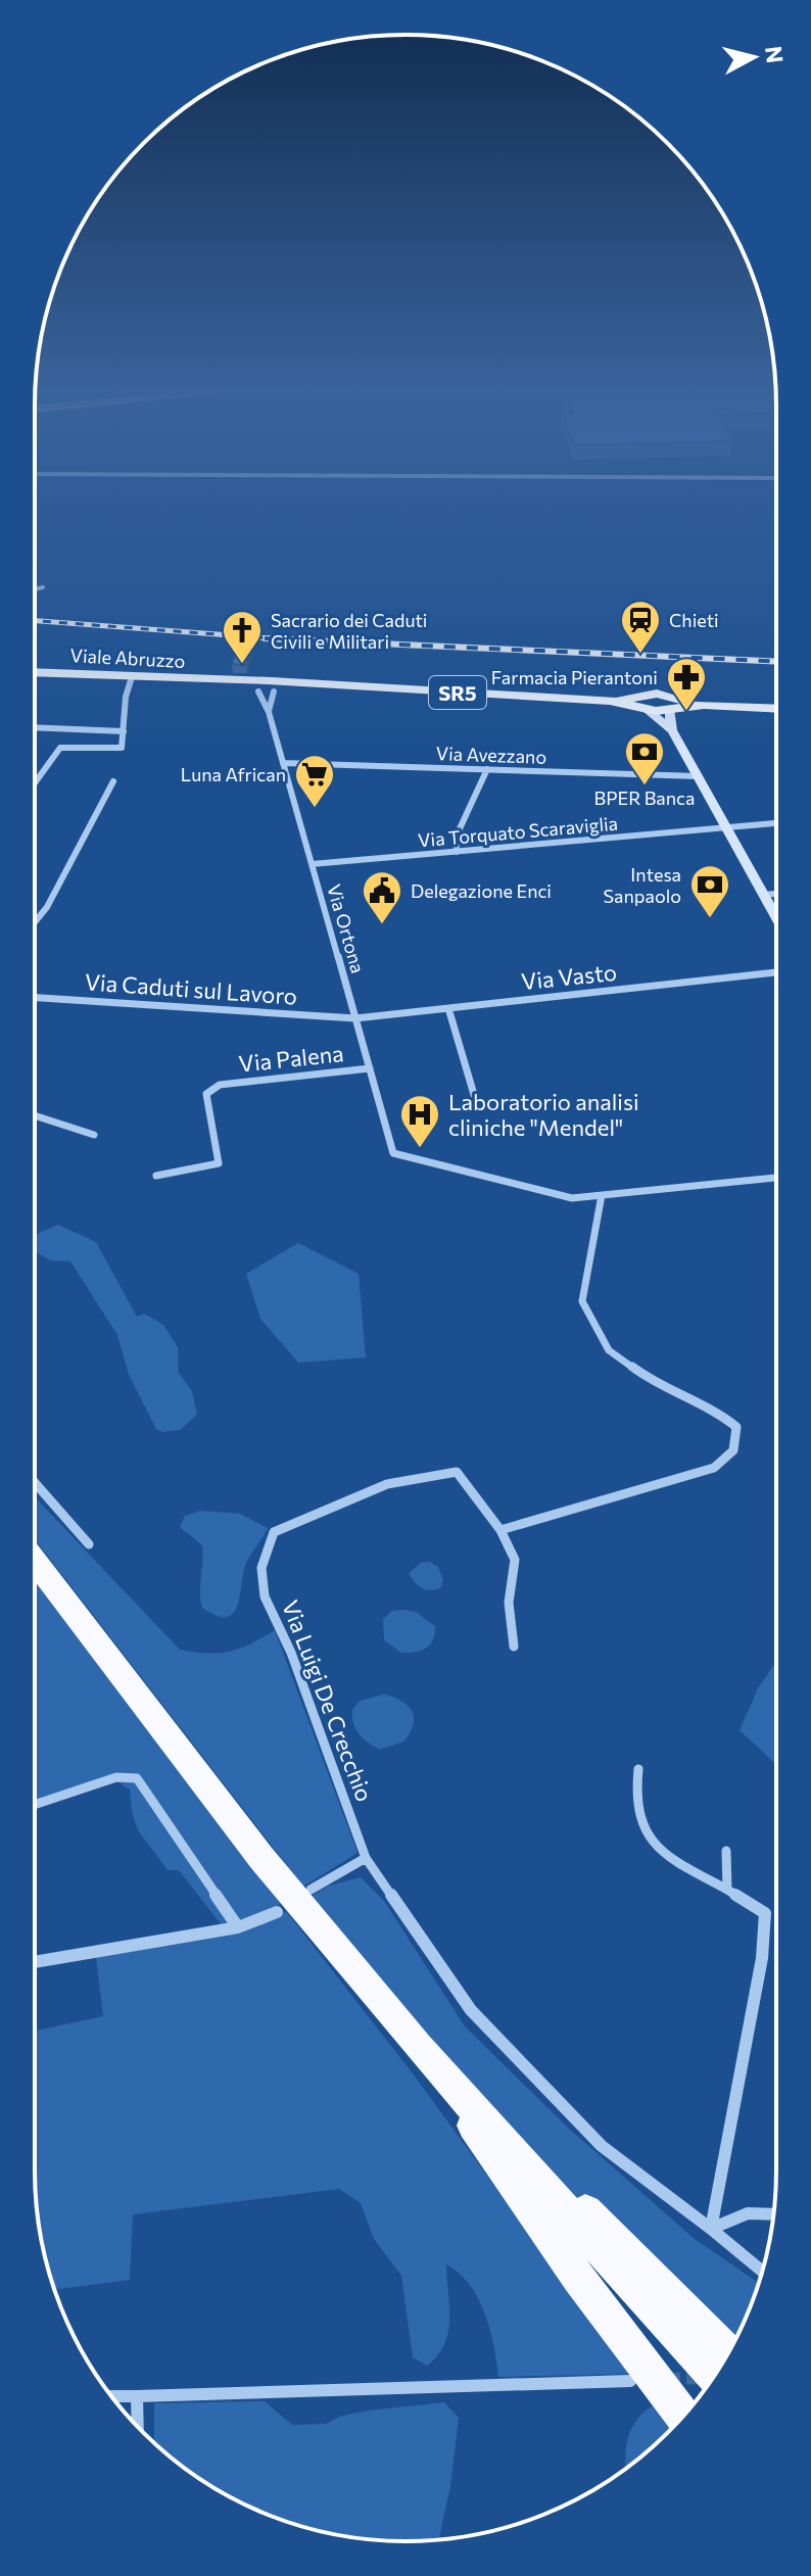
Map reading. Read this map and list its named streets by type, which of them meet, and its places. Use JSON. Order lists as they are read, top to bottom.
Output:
{
  "streets": {
    "main road": ["Viale Abruzzo", "SR5"],
    "street": [
      "Via Avezzano",
      "Via Torquato Scaraviglia",
      "Via Ortona",
      "Via Vasto",
      "Via Caduti sul Lavoro",
      "Via Palena",
      "Via Luigi De Crecchio"
    ]
  },
  "crossings": [
    ["Viale Abruzzo", "SR5"],
    ["Viale Abruzzo", "Via Ortona"],
    ["Via Avezzano", "Via Ortona"],
    ["Via Torquato Scaraviglia", "Via Ortona"],
    ["Via Ortona", "Via Vasto"],
    ["Via Ortona", "Via Caduti sul Lavoro"],
    ["Via Ortona", "Via Palena"],
    ["Via Vasto", "Via Caduti sul Lavoro"]
  ],
  "places": {
    "station": ["Chieti"],
    "church": ["Sacrario dei Caduti Civili e Militari"],
    "pharmacy": ["Farmacia Pierantoni"],
    "bank": ["BPER Banca", "Intesa Sanpaolo"],
    "supermarket": ["Luna African"],
    "public building": ["Delegazione Enci"],
    "hospital": ["Laboratorio analisi cliniche \"Mendel\""]
  },
  "north": "right"
}
